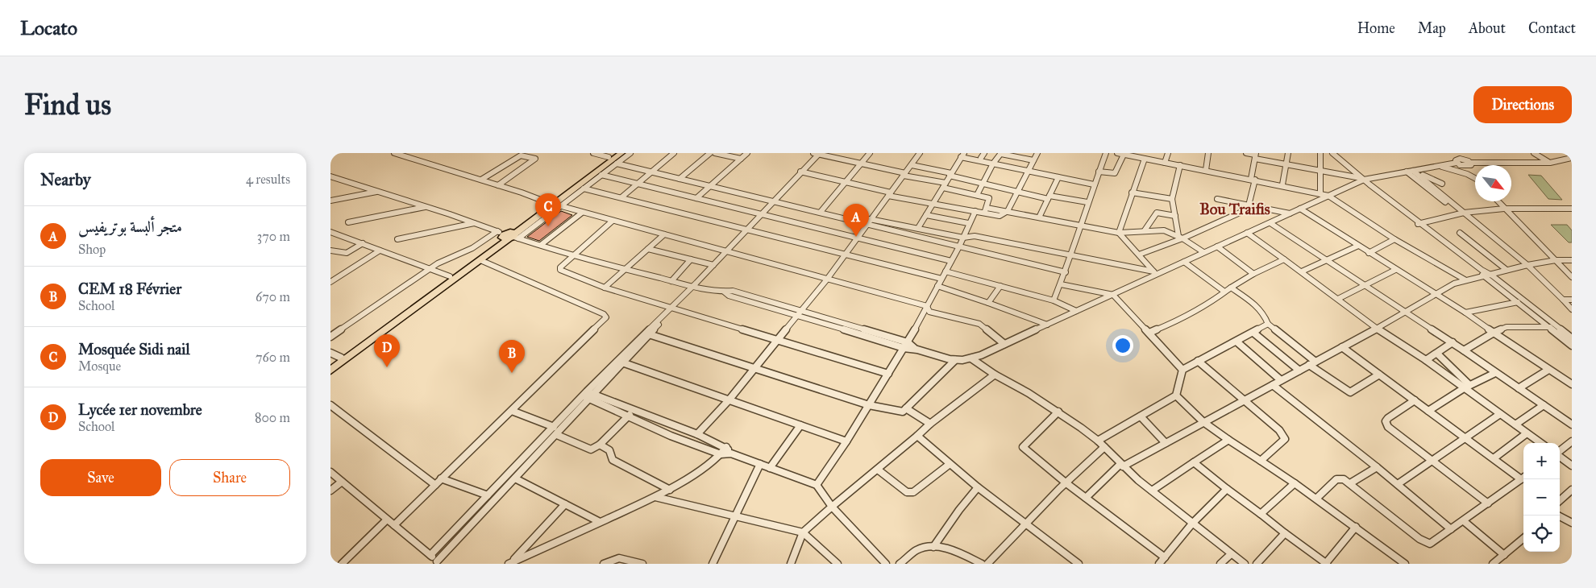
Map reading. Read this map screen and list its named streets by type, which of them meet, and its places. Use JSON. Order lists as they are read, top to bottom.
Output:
{
  "districts": ["Bou Traifis"],
  "north": "bottom right",
  "page": {
    "header": "Locato",
    "nav": [
      "Home",
      "Map",
      "About",
      "Contact"
    ],
    "buttons": [
      "Directions",
      ["Save", "Share"]
    ],
    "title": "Find us",
    "heading": ["Nearby", "4 results"],
    "pins": [
      "C",
      "A",
      "D",
      "B"
    ],
    "list": [
      {
        "mark": "A",
        "name": "متجر ألبسة بوتريفيس",
        "note": "Shop",
        "value": "370 m"
      },
      {
        "mark": "B",
        "name": "CEM 18 Février",
        "note": "School",
        "value": "670 m"
      },
      {
        "mark": "C",
        "name": "Mosquée Sidi nail",
        "note": "Mosque",
        "value": "760 m"
      },
      {
        "mark": "D",
        "name": "Lycée 1er novembre",
        "note": "School",
        "value": "800 m"
      }
    ],
    "map_buttons": ["+", "−"]
  }
}
